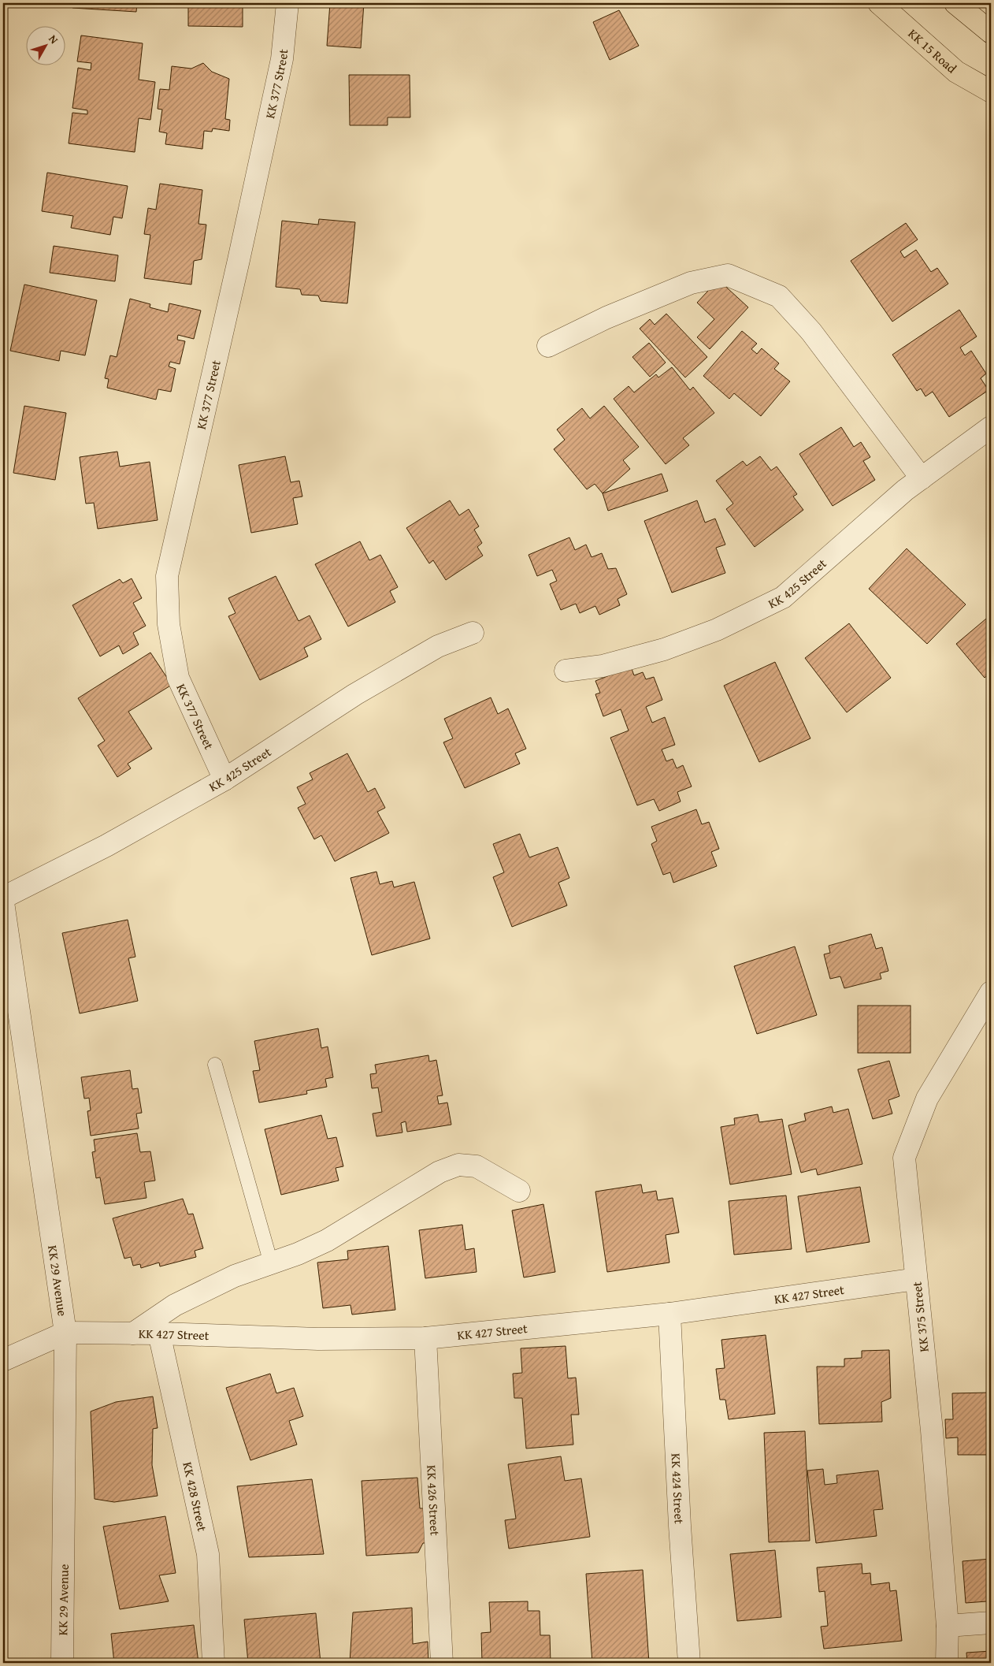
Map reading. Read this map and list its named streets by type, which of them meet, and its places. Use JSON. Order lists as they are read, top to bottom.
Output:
{
  "streets": {
    "highway": ["KK 15 Road"],
    "street": [
      "KK 377 Street",
      "KK 425 Street",
      "KK 29 Avenue",
      "KK 427 Street",
      "KK 375 Street",
      "KK 424 Street",
      "KK 428 Street",
      "KK 426 Street"
    ]
  },
  "crossings": [
    ["KK 377 Street", "KK 425 Street"],
    ["KK 29 Avenue", "KK 427 Street"],
    ["KK 427 Street", "KK 375 Street"],
    ["KK 427 Street", "KK 424 Street"],
    ["KK 427 Street", "KK 428 Street"],
    ["KK 427 Street", "KK 426 Street"]
  ],
  "north": "top right"
}
